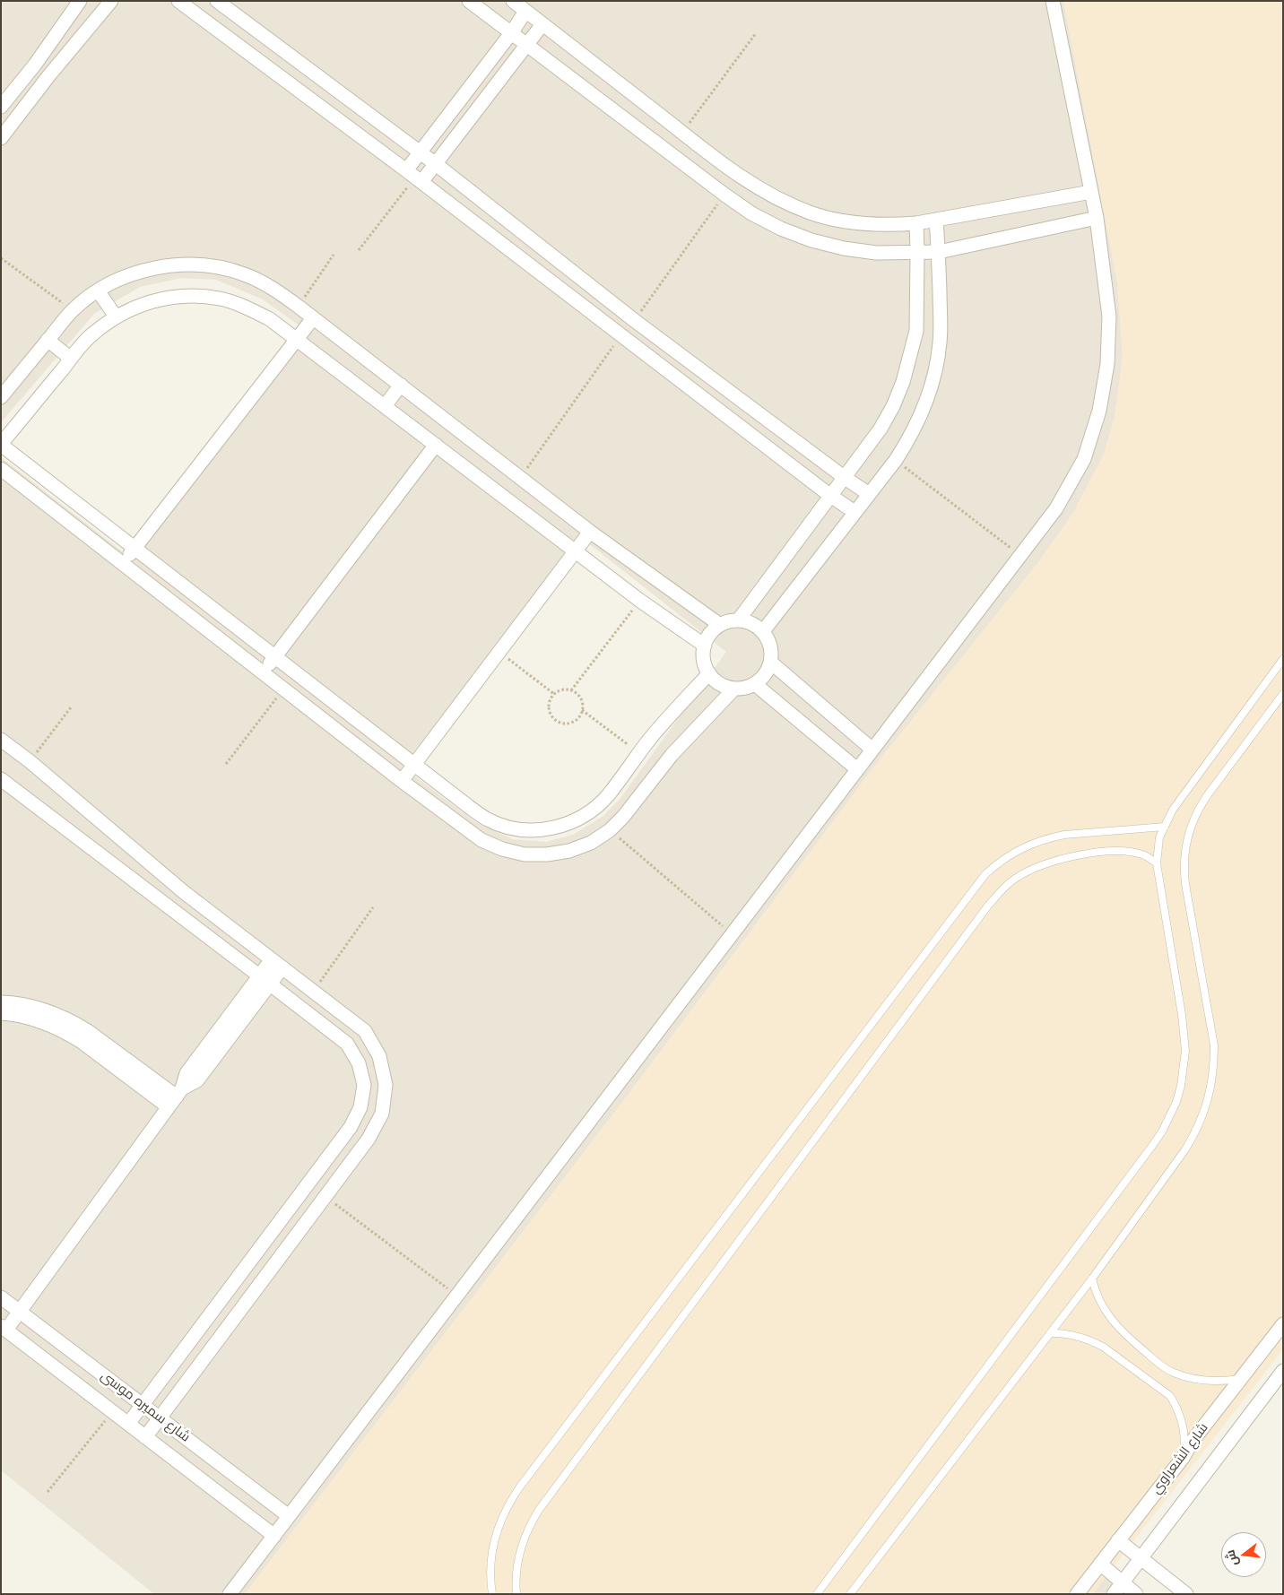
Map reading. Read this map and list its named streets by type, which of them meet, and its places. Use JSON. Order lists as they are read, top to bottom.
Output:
{
  "streets": {
    "street": ["شارع سميره موسى", "شارع الشعراوي"]
  },
  "north": "left"
}
